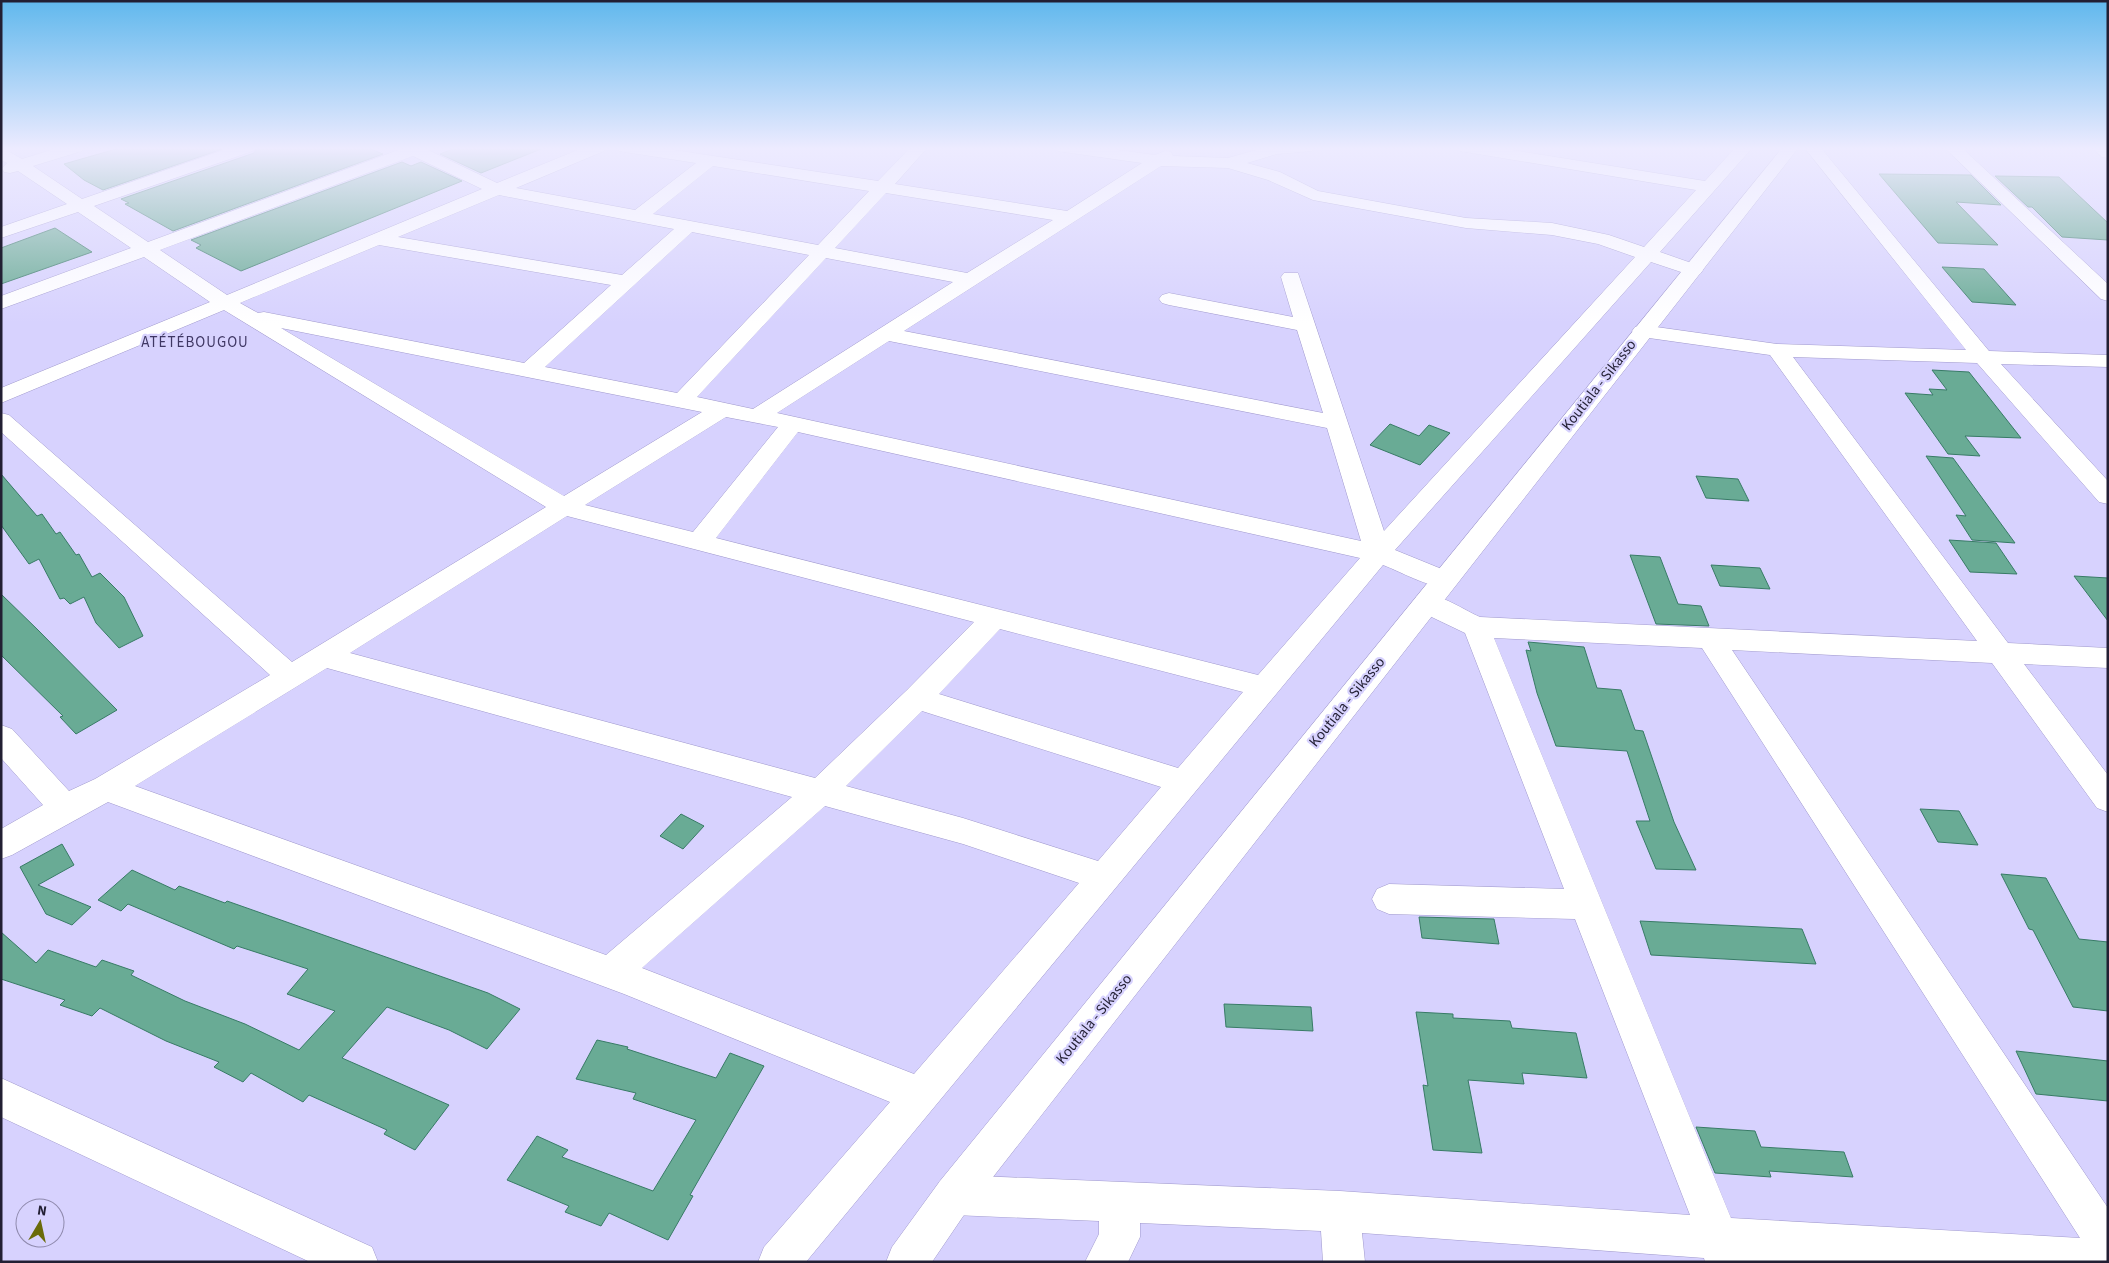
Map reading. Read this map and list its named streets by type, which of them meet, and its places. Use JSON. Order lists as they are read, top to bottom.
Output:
{
  "streets": {
    "street": ["Koutiala - Sikasso"]
  },
  "districts": ["ATÉTÉBOUGOU"],
  "north": "top"
}
